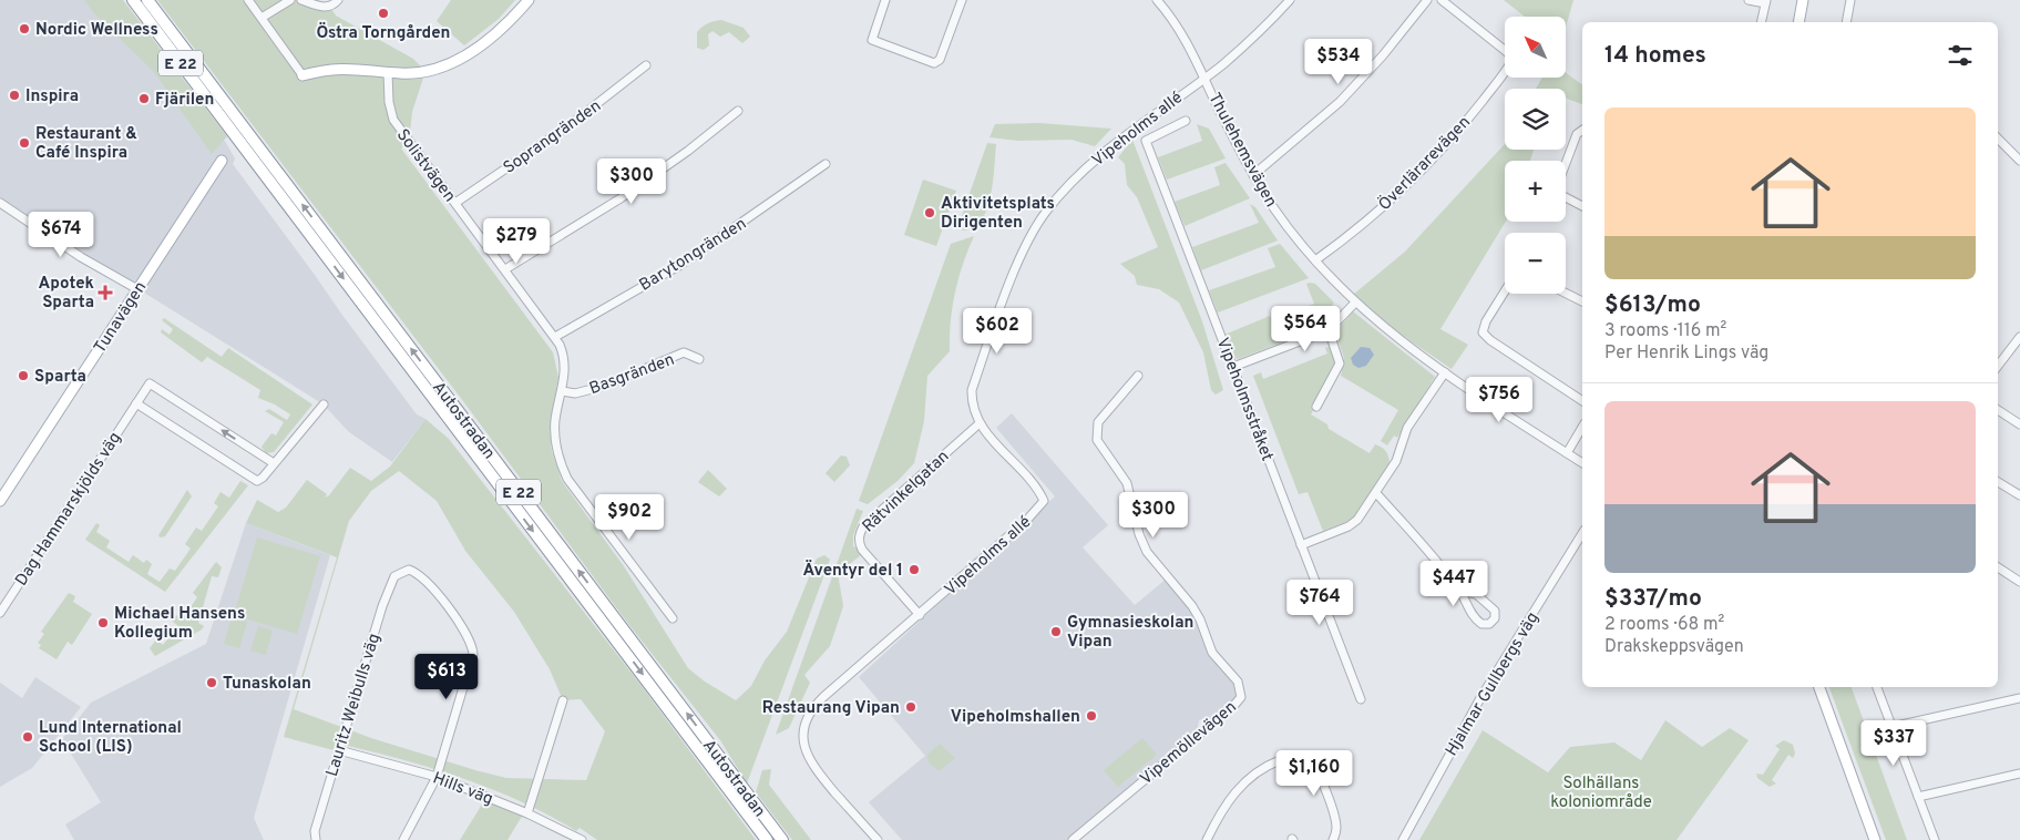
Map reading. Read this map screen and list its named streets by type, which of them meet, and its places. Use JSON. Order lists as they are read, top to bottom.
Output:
{
  "streets": {
    "highway": ["E 22", "Autostradan"],
    "main road": ["Tunavägen"],
    "street": [
      "Vipeholms allé",
      "Soprangränden",
      "Thulehemsvägen",
      "Överlärarevägen",
      "Solistvägen",
      "Barytongränden",
      "Basgränden",
      "Vipeholmsstråket",
      "Rätvinkelgatan",
      "Dag Hammarskjölds väg",
      "Hjalmar Gullbergs väg",
      "Lauritz Weibulls väg",
      "Vipemöllevägen",
      "Hills väg"
    ]
  },
  "crossings": [
    ["Vipeholms allé", "Thulehemsvägen"],
    ["Vipeholms allé", "Rätvinkelgatan"],
    ["Soprangränden", "Solistvägen"],
    ["Thulehemsvägen", "Överlärarevägen"],
    ["Solistvägen", "Barytongränden"],
    ["Solistvägen", "Basgränden"],
    ["Lauritz Weibulls väg", "Hills väg"]
  ],
  "one_way": ["Dag Hammarskjölds väg"],
  "parks": ["Solhällans koloniområde"],
  "places": {
    "other": [
      "Östra Torngården",
      "Nordic Wellness",
      "Inspira",
      "Fjärilen",
      "Restaurant & Café Inspira",
      "Aktivitetsplats Dirigenten",
      "Sparta",
      "Äventyr del 1",
      "Michael Hansens Kollegium",
      "Gymnasieskolan Vipan",
      "Tunaskolan",
      "Restaurang Vipan",
      "Vipeholmshallen",
      "Lund International School (LIS)"
    ],
    "health": ["Apotek Sparta"]
  },
  "north": "top left",
  "page": {
    "map_buttons": ["+", "−"],
    "heading": "14 homes",
    "price": [
      "$534",
      "$300",
      "$674",
      "$279",
      "$564",
      "$602",
      "$756",
      "$300",
      "$902",
      "$447",
      "$764",
      "$613",
      "$337",
      "$1,160"
    ],
    "list": [
      {
        "name": "$613/mo",
        "note": "3 rooms · 116 m² · Per Henrik Lings väg"
      },
      {
        "name": "$337/mo",
        "note": "2 rooms · 68 m² · Drakskeppsvägen"
      }
    ]
  }
}
